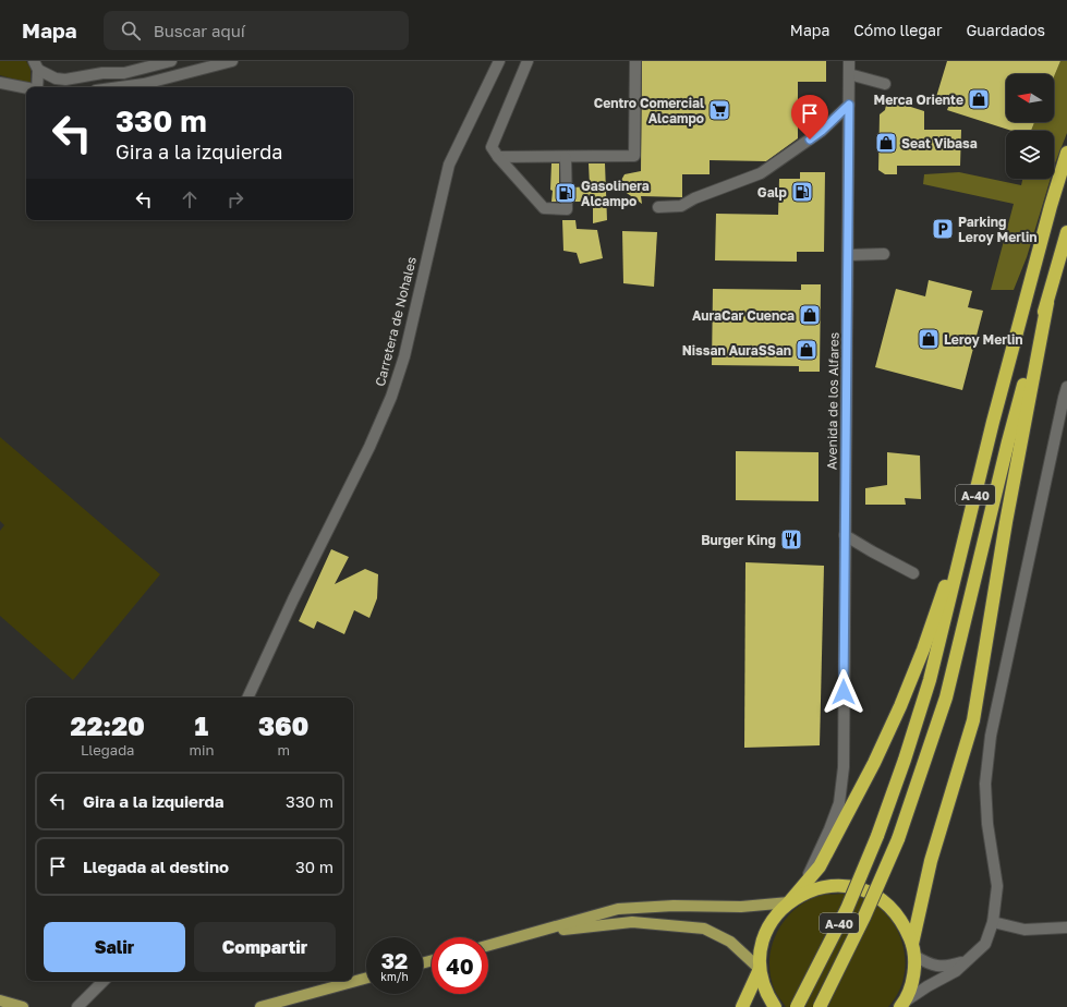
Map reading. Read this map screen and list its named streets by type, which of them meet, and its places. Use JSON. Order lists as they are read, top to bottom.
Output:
{
  "streets": {
    "highway": ["A-40"],
    "street": ["Carretera de Nohales", "Avenida de los Alfares"]
  },
  "places": {
    "shop": [
      "Merca Oriente",
      "Seat Vibasa",
      "AuraCar Cuenca",
      "Leroy Merlin",
      "Nissan AuraSSan"
    ],
    "supermarket": ["Centro Comercial Alcampo"],
    "fuel station": ["Galp", "Gasolinera Alcampo"],
    "parking": ["Parking Leroy Merlin"],
    "restaurant": ["Burger King"]
  },
  "north": "left",
  "page": {
    "header": "Mapa",
    "search": "Buscar aquí",
    "nav": ["Mapa", "Cómo llegar", "Guardados"],
    "turn": ["330 m", "Gira a la izquierda"],
    "eta": [
      "22:20",
      "Llegada",
      "1",
      "min",
      "360",
      "m"
    ],
    "list": [
      {
        "name": "Gira a la izquierda",
        "value": "330 m"
      },
      {
        "name": "Llegada al destino",
        "value": "30 m"
      }
    ],
    "buttons": ["Salir", "Compartir"],
    "speed": "32 km/h",
    "limit": "40"
  }
}
